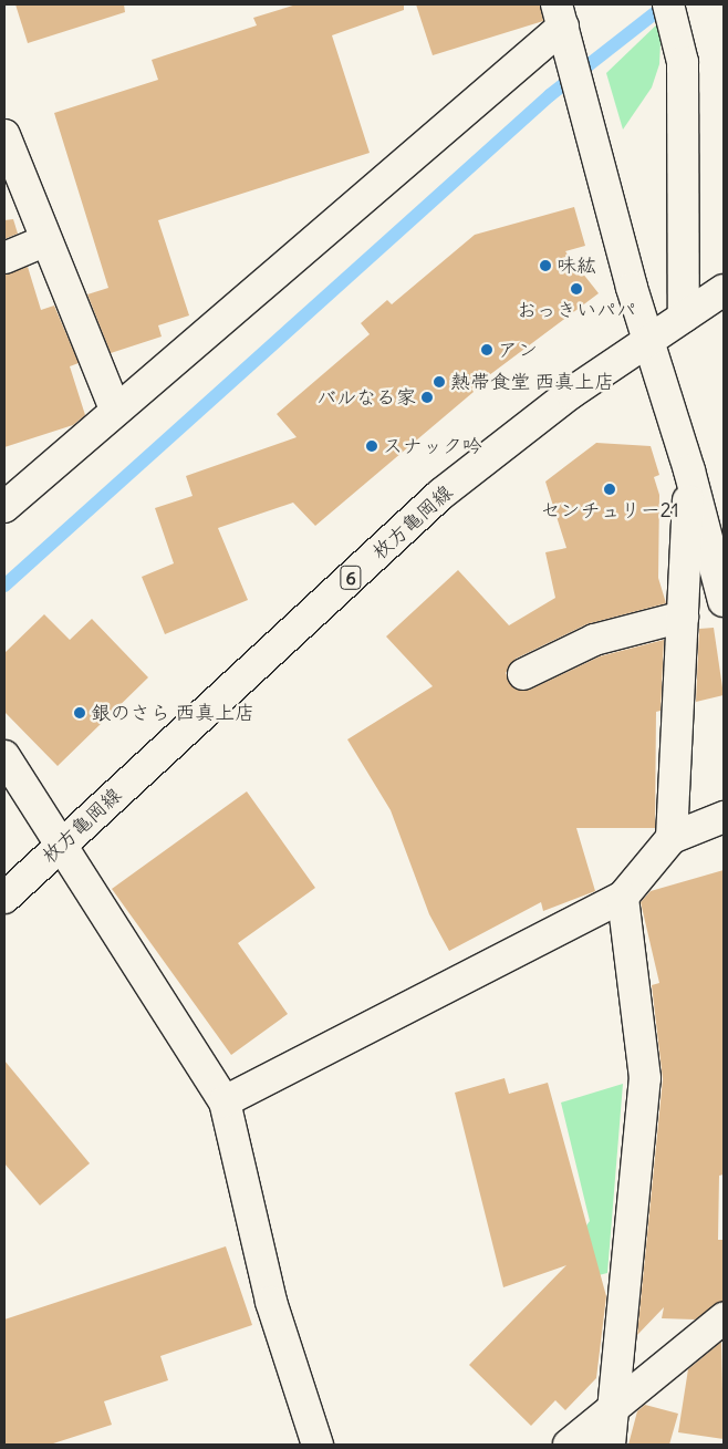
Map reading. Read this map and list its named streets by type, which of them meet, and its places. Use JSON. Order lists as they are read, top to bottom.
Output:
{
  "streets": {
    "street": ["枚方亀岡線", "6"]
  },
  "places": [
    "味紘",
    "おっきいパパ",
    "アン",
    "熱帯食堂 西真上店",
    "バルなる家",
    "スナック吟",
    "センチュリー21",
    "銀のさら 西真上店"
  ]
}
